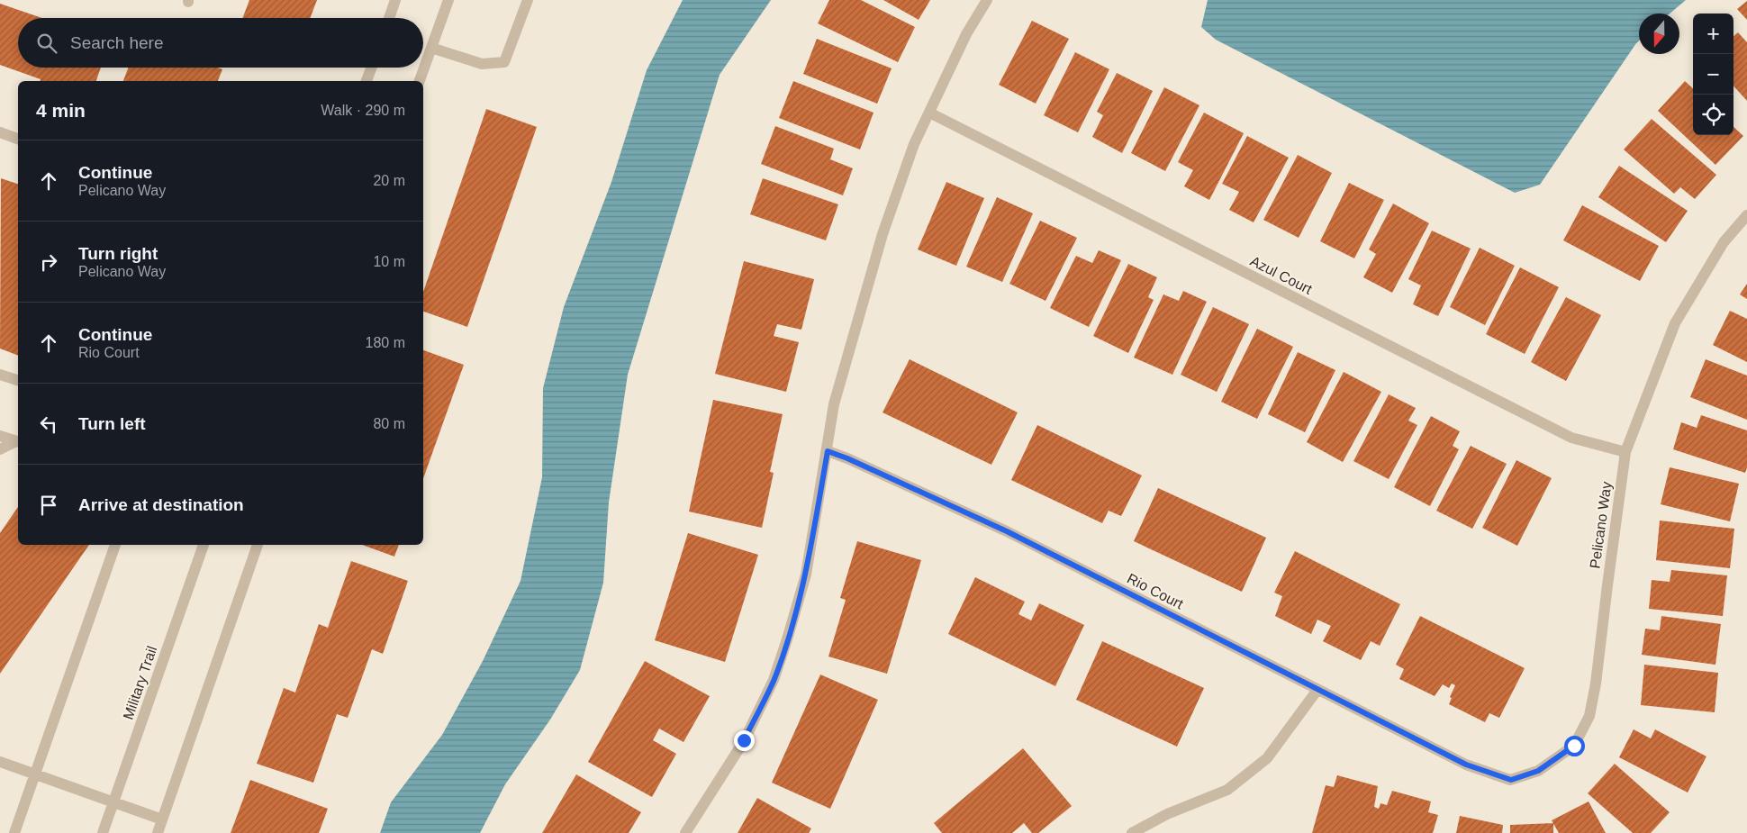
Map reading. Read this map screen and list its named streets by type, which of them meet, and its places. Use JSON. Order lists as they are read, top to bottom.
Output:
{
  "streets": {
    "street": [
      "Azul Court",
      "Pelicano Way",
      "Rio Court",
      "Military Trail"
    ]
  },
  "crossings": [
    ["Azul Court", "Pelicano Way"],
    ["Pelicano Way", "Rio Court"]
  ],
  "north": "bottom",
  "page": {
    "map_buttons": ["+", "−"],
    "search": "Search here",
    "heading": ["4 min", "Walk · 290 m"],
    "list": [
      ["Continue", "Pelicano Way", "20 m"],
      ["Turn right", "Pelicano Way", "10 m"],
      ["Continue", "Rio Court", "180 m"],
      ["Turn left", "80 m"],
      "Arrive at destination"
    ]
  }
}
